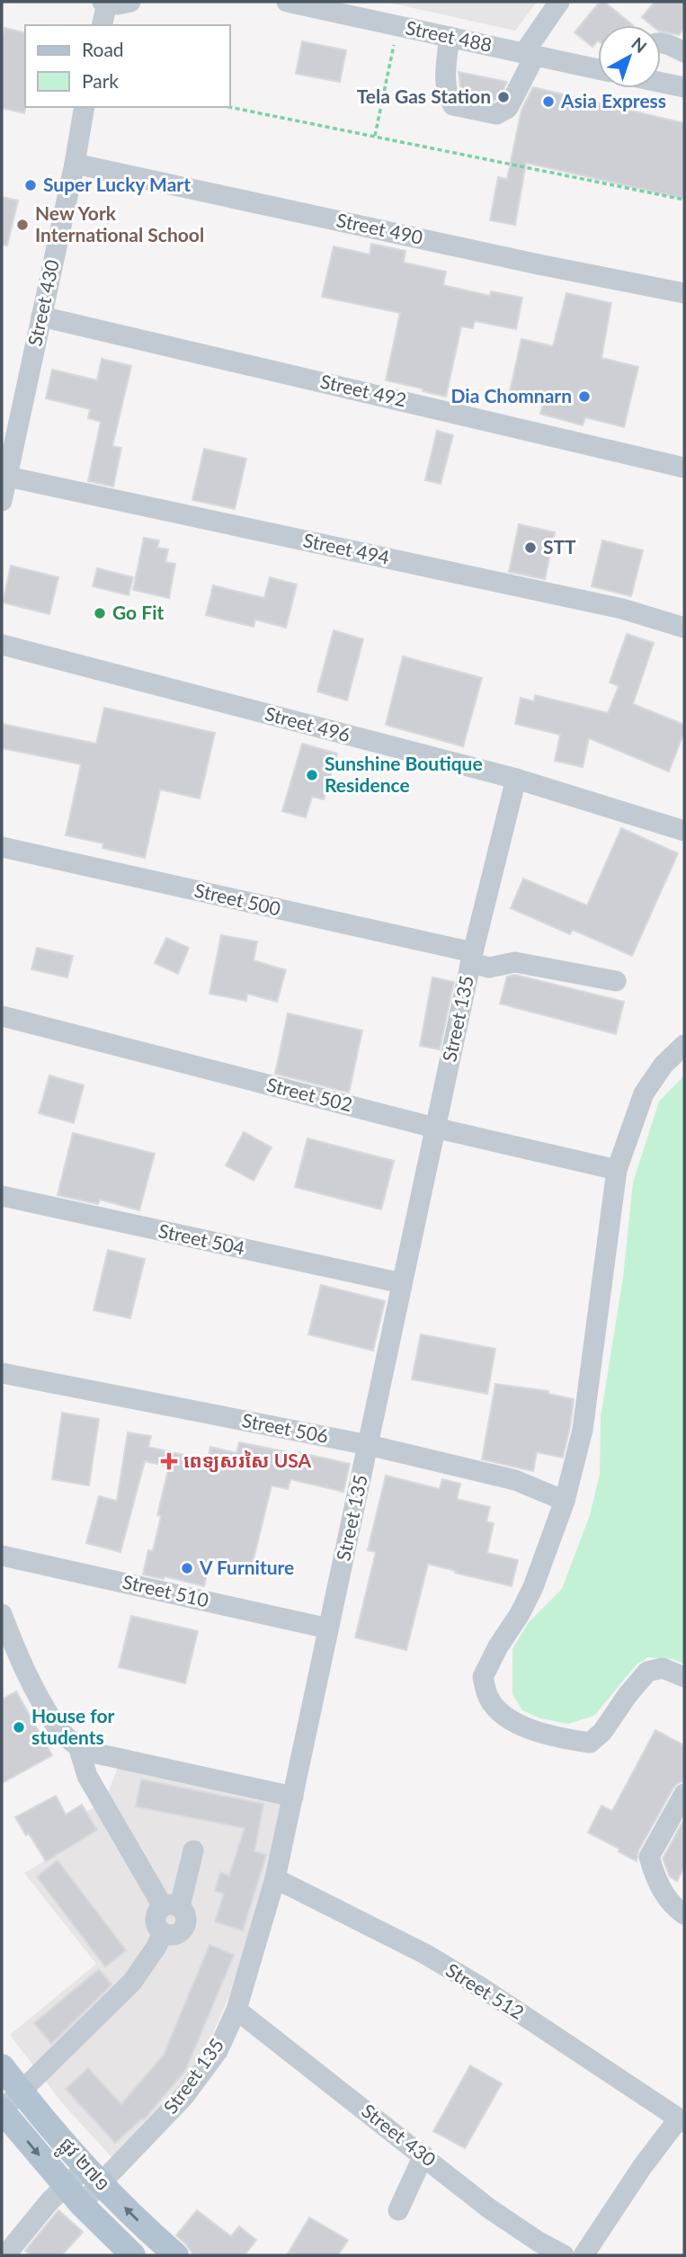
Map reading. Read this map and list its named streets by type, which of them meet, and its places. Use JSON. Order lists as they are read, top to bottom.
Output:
{
  "streets": {
    "main road": ["ផ្លូវ ២៧១"],
    "street": [
      "Street 488",
      "Street 490",
      "Street 430",
      "Street 492",
      "Street 494",
      "Street 496",
      "Street 500",
      "Street 135",
      "Street 502",
      "Street 504",
      "Street 506",
      "Street 510",
      "Street 512"
    ]
  },
  "crossings": [
    ["Street 490", "Street 430"],
    ["Street 430", "Street 492"],
    ["Street 430", "Street 494"],
    ["Street 430", "Street 135"],
    ["Street 496", "Street 135"],
    ["Street 500", "Street 135"],
    ["Street 135", "Street 502"],
    ["Street 135", "Street 504"],
    ["Street 135", "Street 506"],
    ["Street 135", "Street 510"],
    ["Street 135", "Street 512"],
    ["Street 135", "ផ្លូវ ២៧១"]
  ],
  "places": {
    "other": [
      "Tela Gas Station",
      "Asia Express",
      "Super Lucky Mart",
      "New York International School",
      "Dia Chomnarn",
      "STT",
      "Go Fit",
      "Sunshine Boutique Residence",
      "V Furniture",
      "House for students"
    ],
    "health": ["ពេទ្យសរសៃ USA"]
  },
  "legend": ["Road", "Park"],
  "north": "top right"
}
